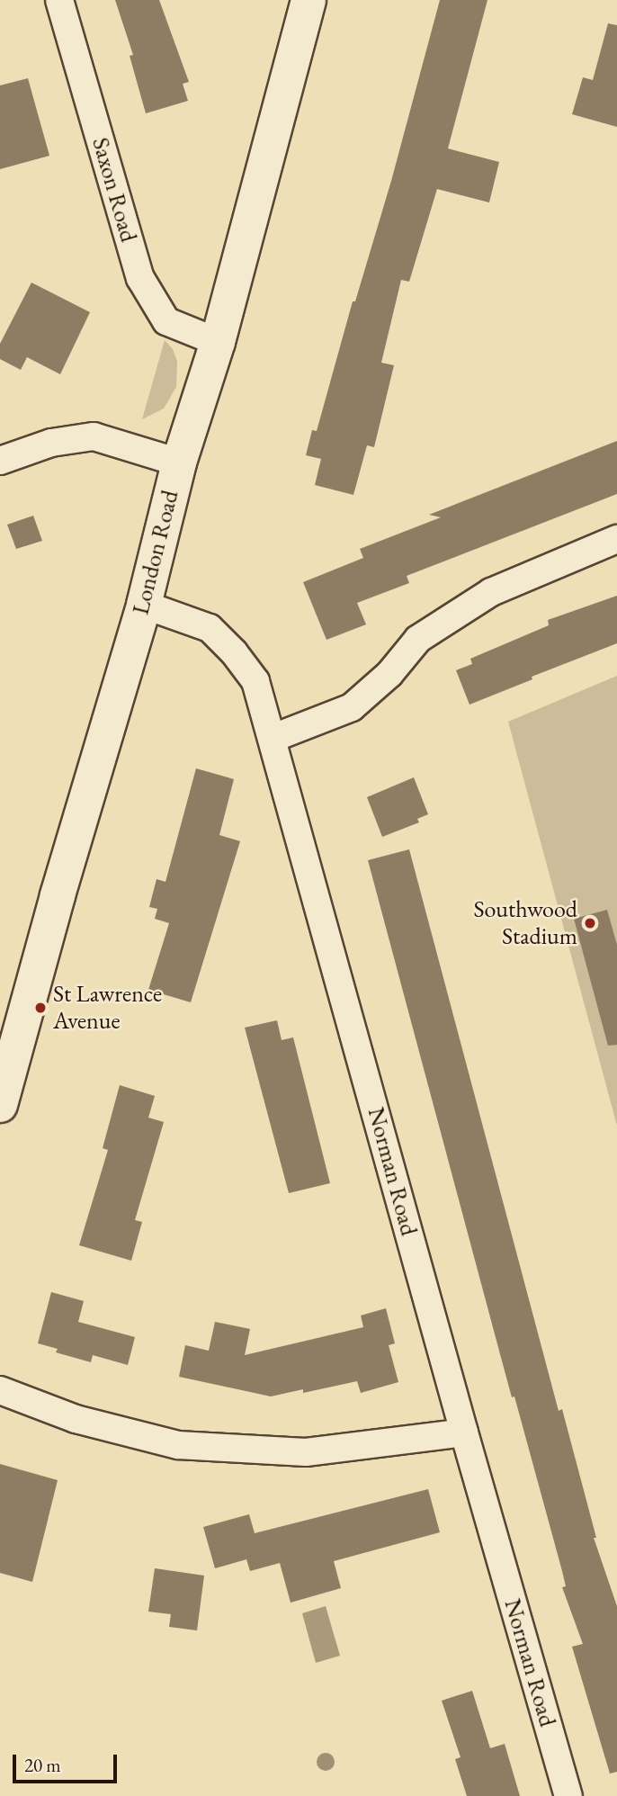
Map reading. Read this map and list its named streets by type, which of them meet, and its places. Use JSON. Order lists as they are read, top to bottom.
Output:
{
  "streets": {
    "main road": ["London Road"],
    "street": ["Saxon Road", "Norman Road"]
  },
  "crossings": [
    ["Saxon Road", "London Road"],
    ["London Road", "Norman Road"]
  ],
  "places": ["Southwood Stadium", "St Lawrence Avenue"],
  "scale_bar": "20 m"
}
